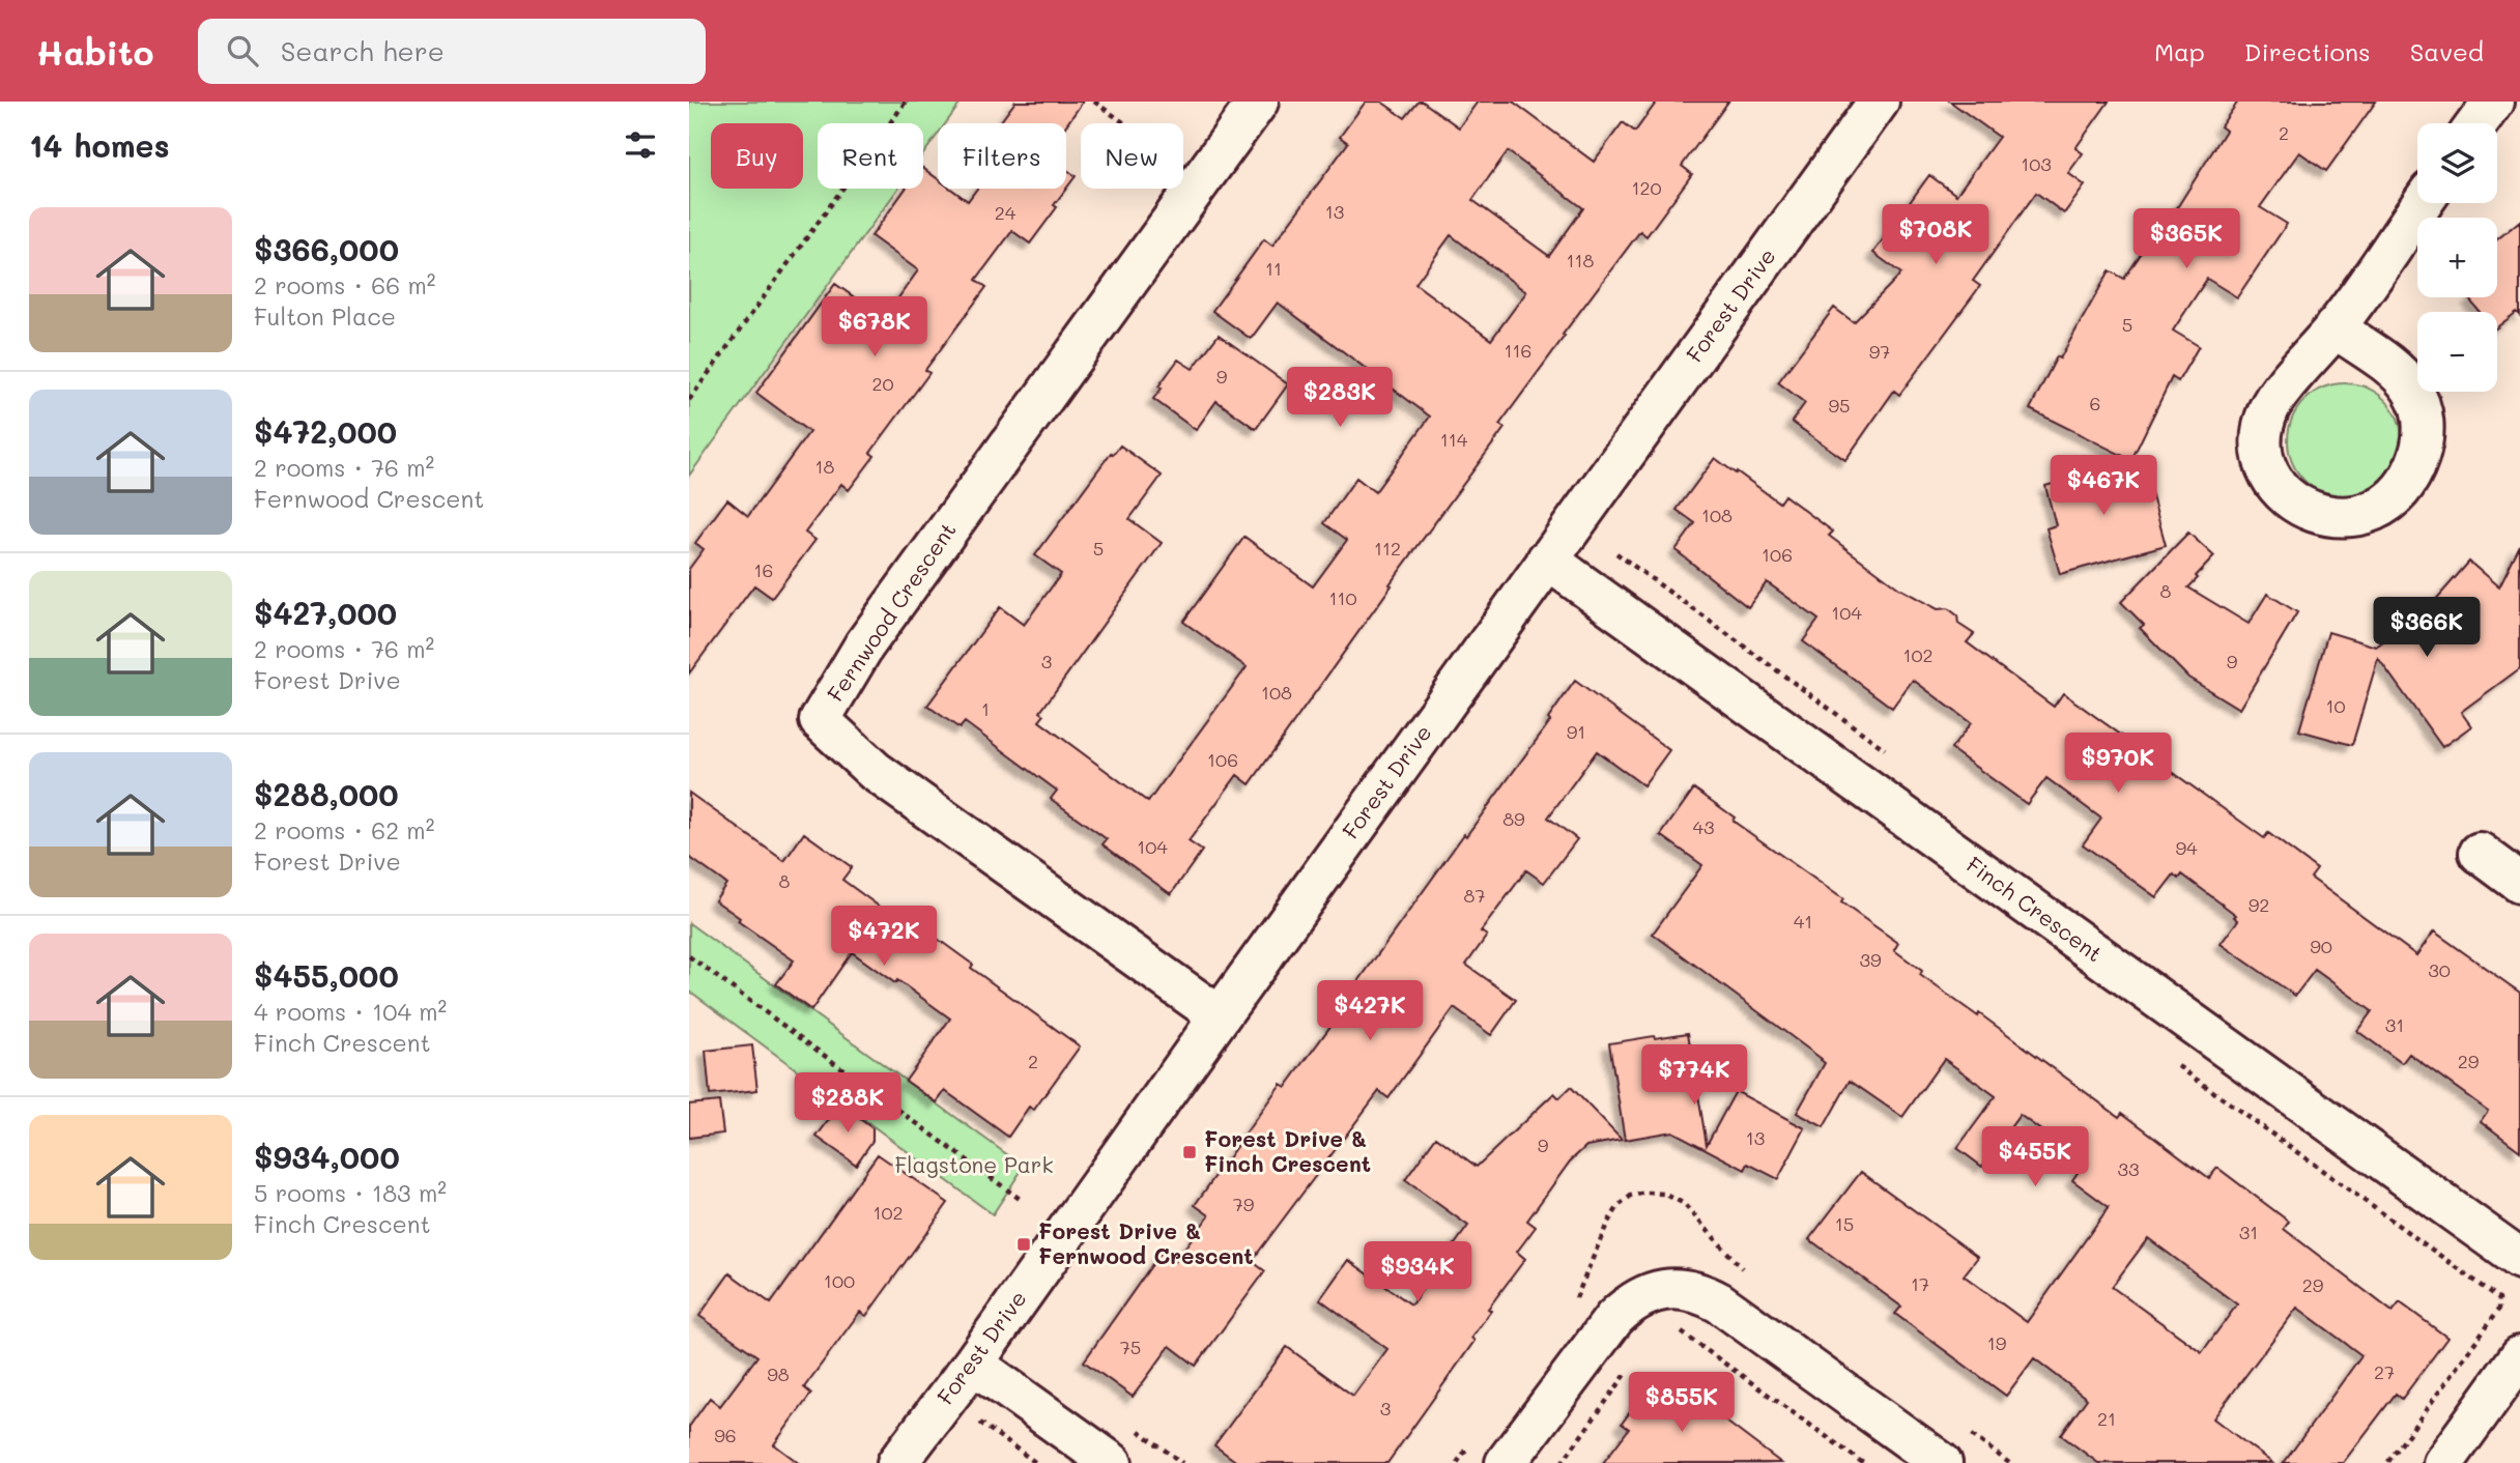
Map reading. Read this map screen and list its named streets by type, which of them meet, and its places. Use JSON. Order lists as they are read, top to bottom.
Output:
{
  "streets": {
    "street": ["Forest Drive", "Fernwood Crescent", "Finch Crescent"]
  },
  "crossings": [
    ["Forest Drive", "Fernwood Crescent"],
    ["Forest Drive", "Finch Crescent"]
  ],
  "parks": ["Flagstone Park"],
  "places": {
    "transit": ["Forest Drive & Finch Crescent", "Forest Drive & Fernwood Crescent"]
  },
  "house_numbers": [
    "2",
    "103",
    "120",
    "13",
    "24",
    "118",
    "11",
    "5",
    "116",
    "97",
    "9",
    "20",
    "6",
    "95",
    "114",
    "18",
    "108",
    "5",
    "112",
    "106",
    "16",
    "8",
    "110",
    "104",
    "102",
    "3",
    "9",
    "108",
    "10",
    "1",
    "91",
    "106",
    "89",
    "43",
    "104",
    "94",
    "8",
    "87",
    "92",
    "41",
    "90",
    "39",
    "30",
    "31",
    "2",
    "29",
    "13",
    "9",
    "33",
    "79",
    "102",
    "15",
    "31",
    "100",
    "17",
    "29",
    "19",
    "75",
    "27",
    "98",
    "3",
    "21",
    "96"
  ],
  "page": {
    "header": "Habito",
    "search": "Search here",
    "nav": ["Map", "Directions", "Saved"],
    "heading": "14 homes",
    "map_buttons": ["+", "−"],
    "chip": [
      "Buy",
      "Rent",
      "Filters",
      "New"
    ],
    "list": [
      {
        "name": "$366,000",
        "note": "2 rooms · 66 m² · Fulton Place"
      },
      {
        "name": "$472,000",
        "note": "2 rooms · 76 m² · Fernwood Crescent"
      },
      {
        "name": "$427,000",
        "note": "2 rooms · 76 m² · Forest Drive"
      },
      {
        "name": "$288,000",
        "note": "2 rooms · 62 m² · Forest Drive"
      },
      {
        "name": "$455,000",
        "note": "4 rooms · 104 m² · Finch Crescent"
      },
      {
        "name": "$934,000",
        "note": "5 rooms · 183 m² · Finch Crescent"
      }
    ],
    "price": [
      "$708K",
      "$365K",
      "$678K",
      "$283K",
      "$467K",
      "$366K",
      "$970K",
      "$472K",
      "$427K",
      "$774K",
      "$288K",
      "$455K",
      "$934K",
      "$855K"
    ]
  }
}
